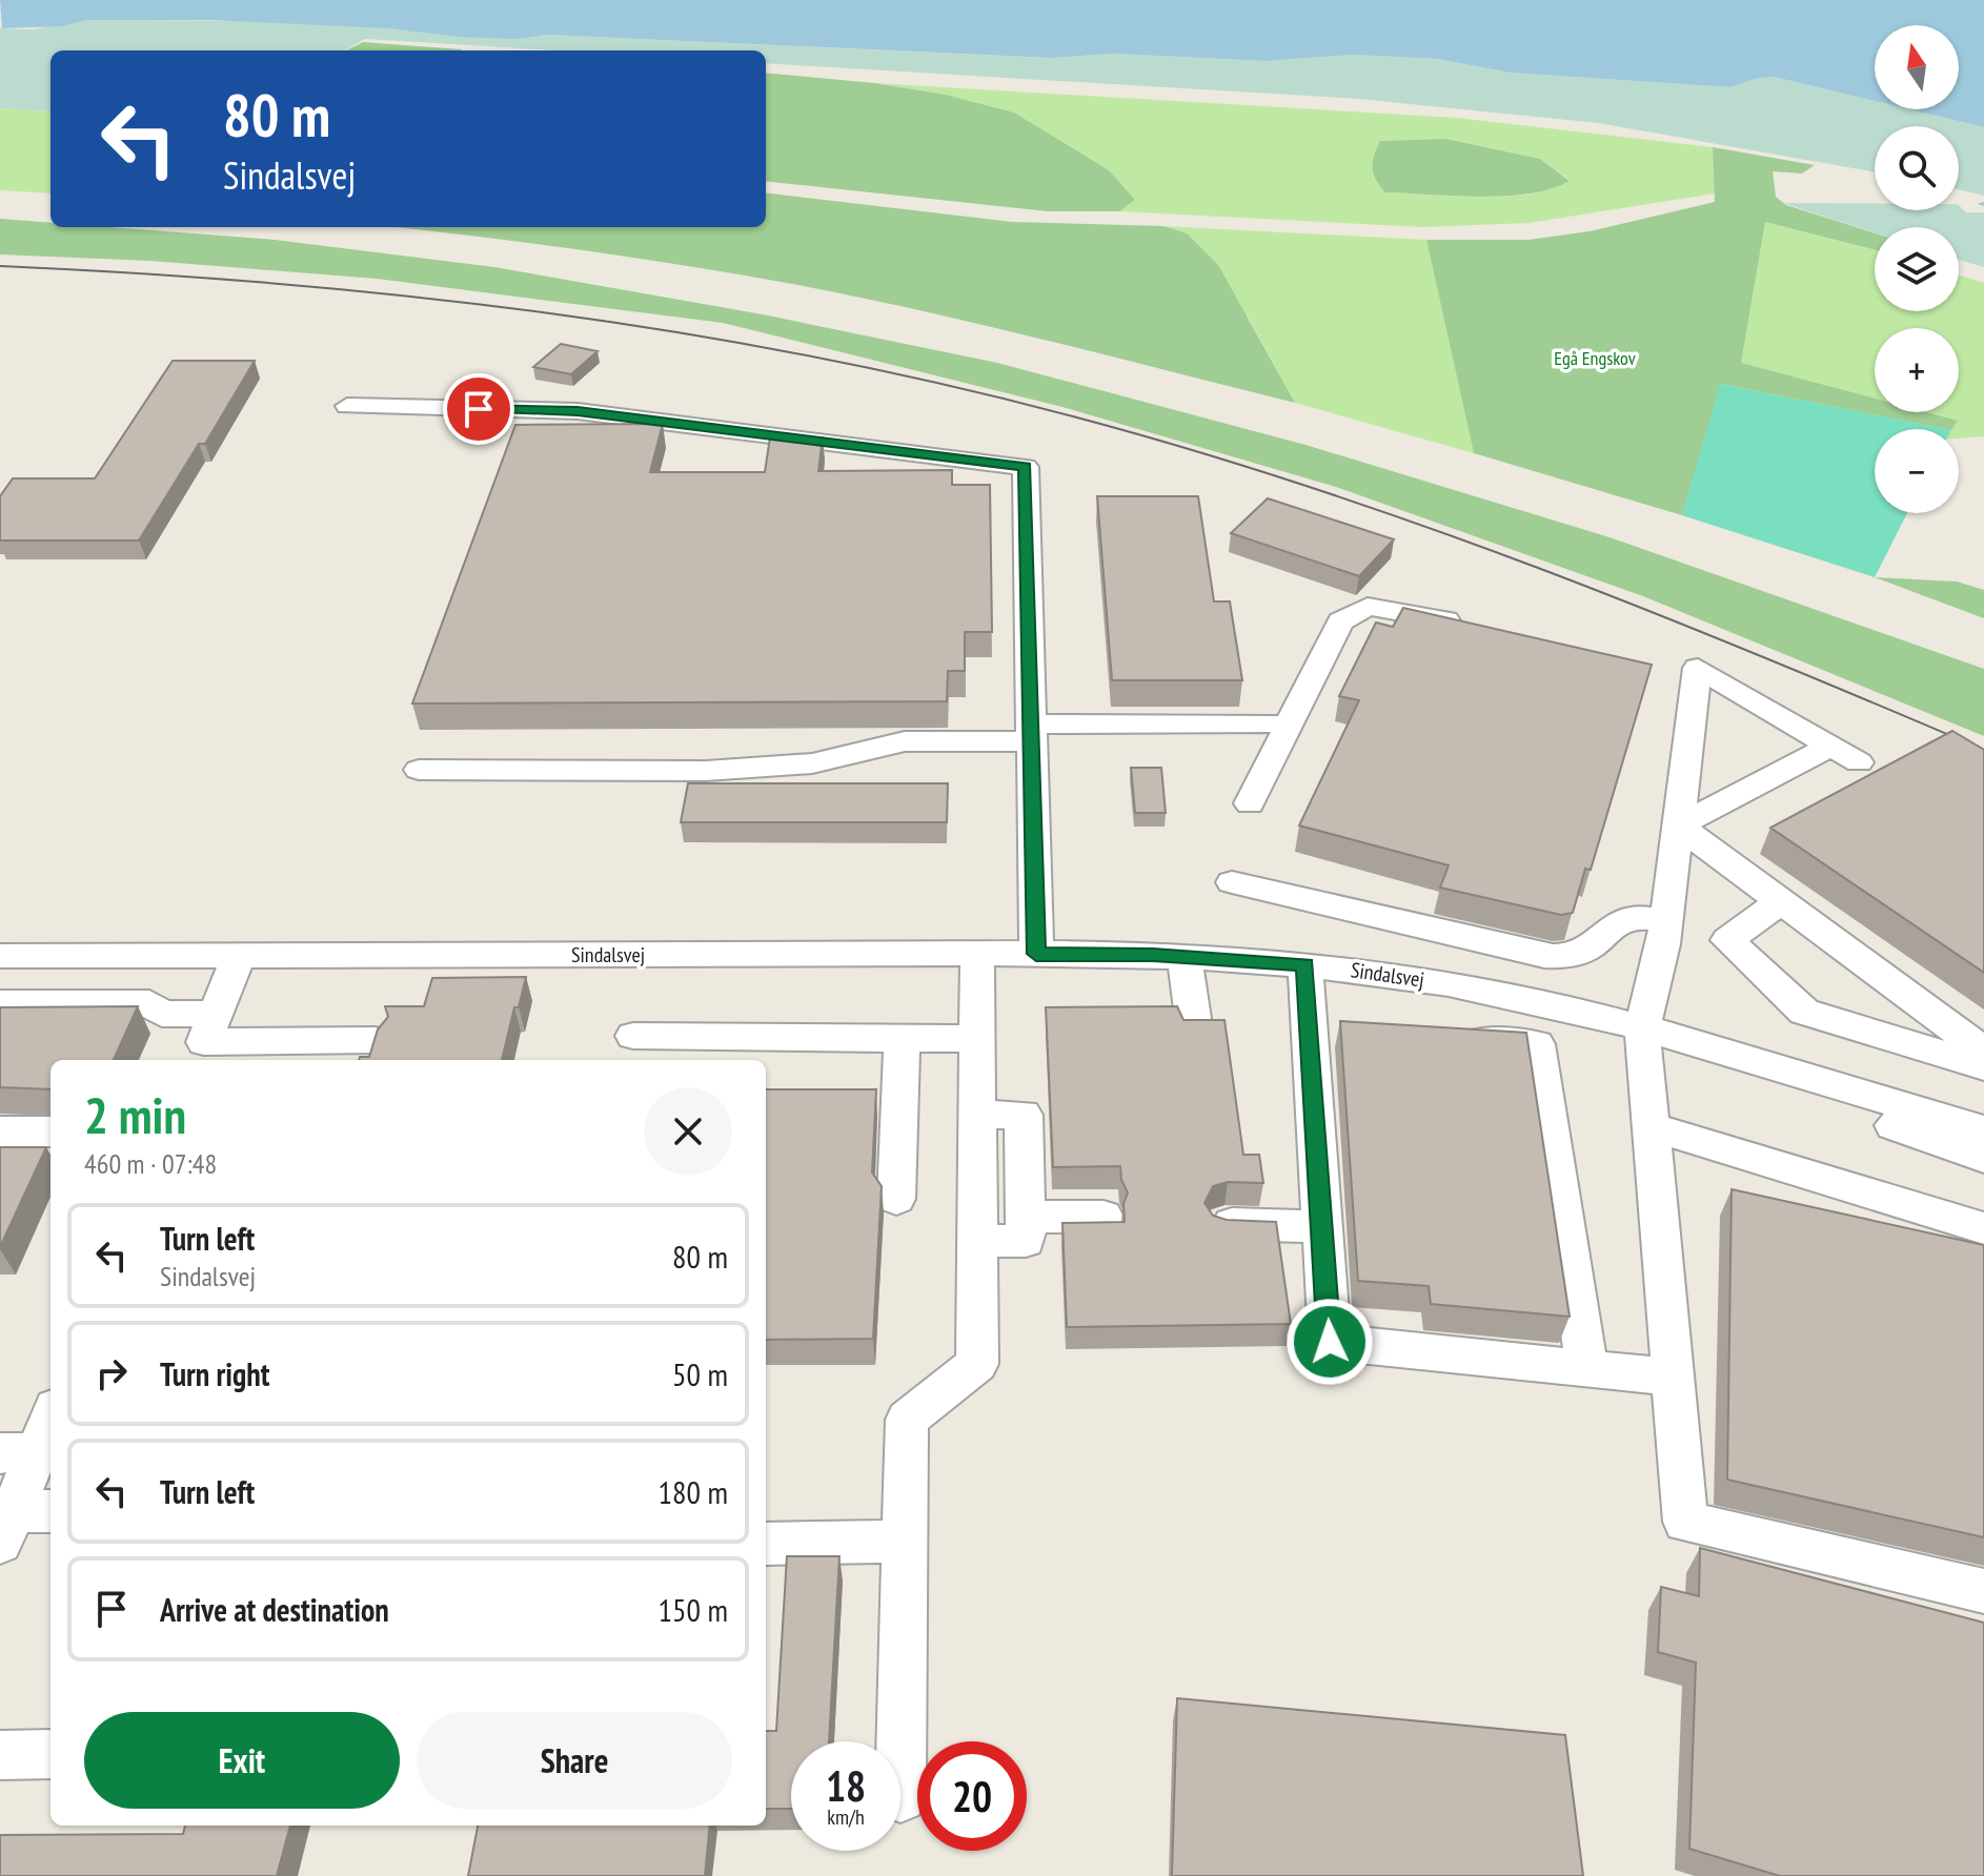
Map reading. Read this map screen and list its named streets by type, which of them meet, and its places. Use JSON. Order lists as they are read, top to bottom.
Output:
{
  "streets": {
    "street": ["Sindalsvej"]
  },
  "parks": ["Egå Engskov"],
  "north": "top",
  "page": {
    "map_buttons": ["+", "−"],
    "turn": ["80 m", "Sindalsvej"],
    "heading": ["2 min", "460 m · 07:48"],
    "list": [
      {
        "name": "Turn left",
        "note": "Sindalsvej",
        "value": "80 m"
      },
      {
        "name": "Turn right",
        "value": "50 m"
      },
      {
        "name": "Turn left",
        "value": "180 m"
      },
      {
        "name": "Arrive at destination",
        "value": "150 m"
      }
    ],
    "buttons": ["Exit", "Share"],
    "speed": "18 km/h",
    "limit": "20"
  }
}
